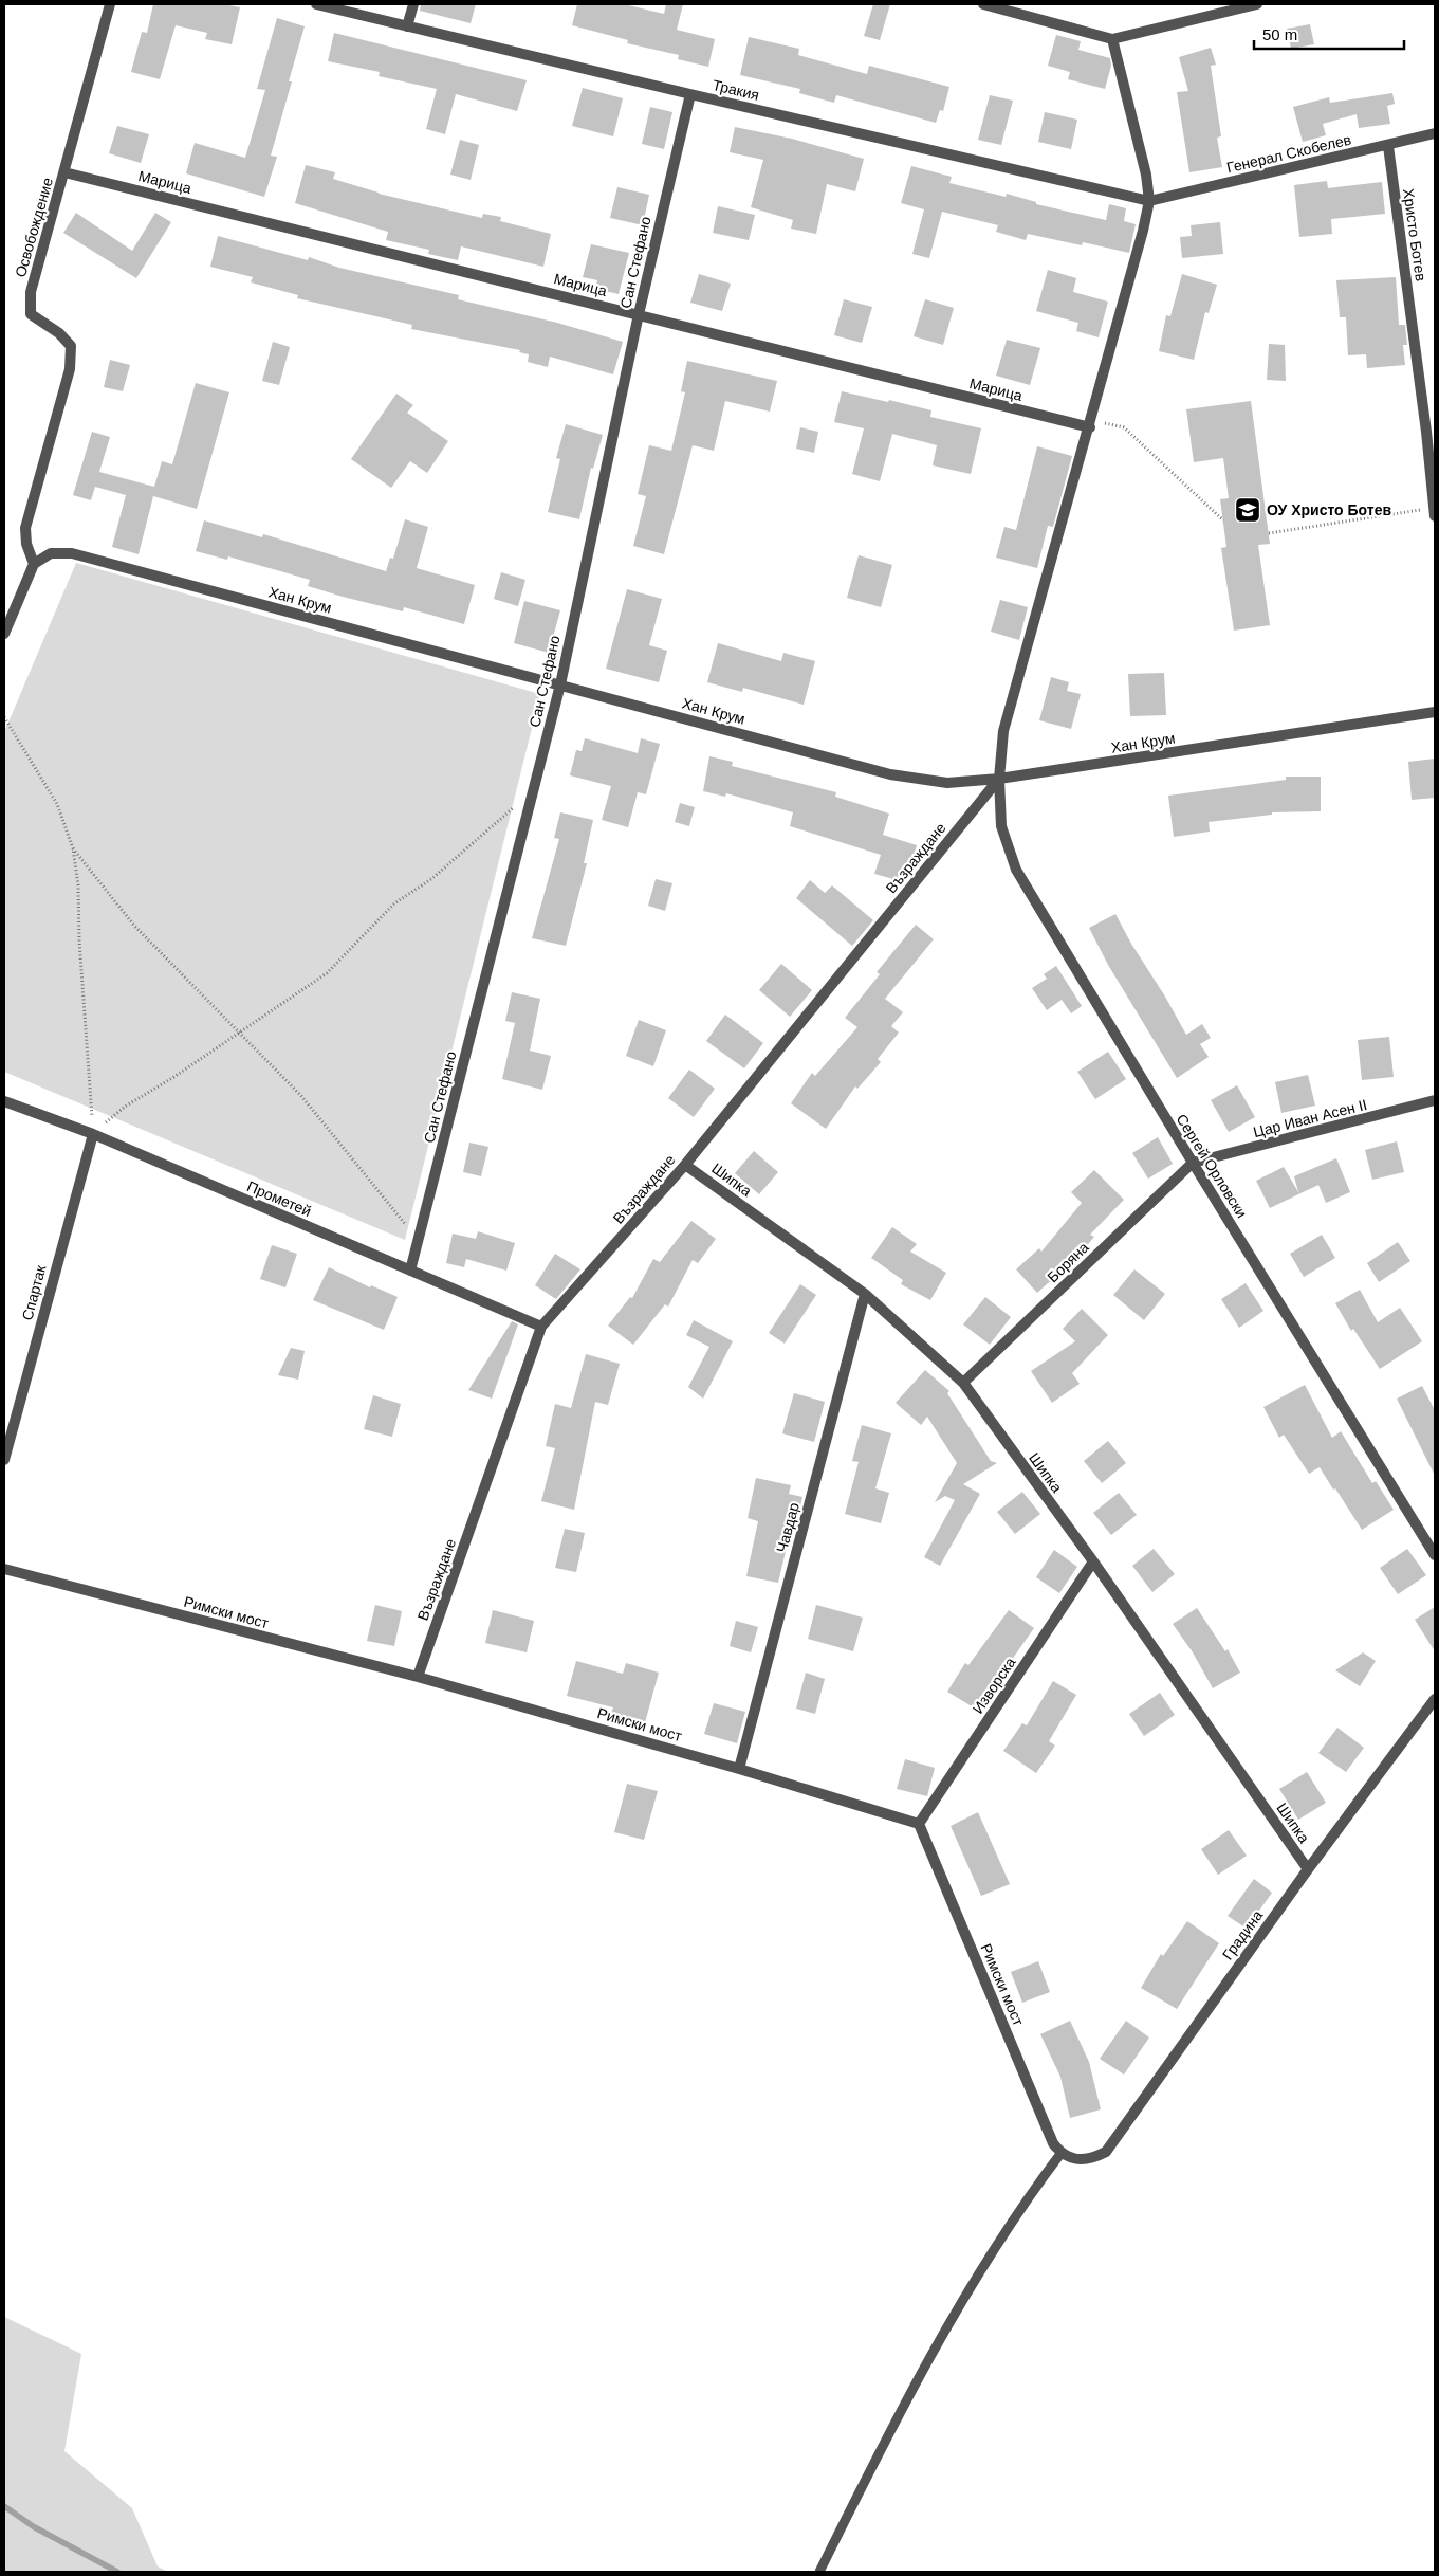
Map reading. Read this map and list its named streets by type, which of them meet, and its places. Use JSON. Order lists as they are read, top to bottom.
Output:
{
  "streets": {
    "street": [
      "Тракия",
      "Генерал Скобелев",
      "Марица",
      "Освобождение",
      "Христо Ботев",
      "Сан Стефано",
      "Хан Крум",
      "Възраждане",
      "Цар Иван Асен II",
      "Сергей Орловски",
      "Шипка",
      "Прометей",
      "Боряна",
      "Спартак",
      "Чавдар",
      "Римски мост",
      "Изворска",
      "Градина"
    ]
  },
  "crossings": [
    ["Тракия", "Генерал Скобелев"],
    ["Тракия", "Сан Стефано"],
    ["Тракия", "Сергей Орловски"],
    ["Генерал Скобелев", "Христо Ботев"],
    ["Генерал Скобелев", "Сергей Орловски"],
    ["Марица", "Освобождение"],
    ["Марица", "Сан Стефано"],
    ["Марица", "Сергей Орловски"],
    ["Освобождение", "Хан Крум"],
    ["Сан Стефано", "Хан Крум"],
    ["Сан Стефано", "Прометей"],
    ["Хан Крум", "Възраждане"],
    ["Хан Крум", "Сергей Орловски"],
    ["Възраждане", "Сергей Орловски"],
    ["Възраждане", "Шипка"],
    ["Възраждане", "Прометей"],
    ["Възраждане", "Римски мост"],
    ["Цар Иван Асен II", "Сергей Орловски"],
    ["Цар Иван Асен II", "Боряна"],
    ["Сергей Орловски", "Боряна"],
    ["Шипка", "Боряна"],
    ["Шипка", "Чавдар"],
    ["Шипка", "Изворска"],
    ["Шипка", "Градина"],
    ["Прометей", "Спартак"],
    ["Чавдар", "Римски мост"],
    ["Римски мост", "Изворска"],
    ["Римски мост", "Градина"]
  ],
  "places": {
    "school or university": ["ОУ Христо Ботев"]
  },
  "scale_bar": "50 m"
}
